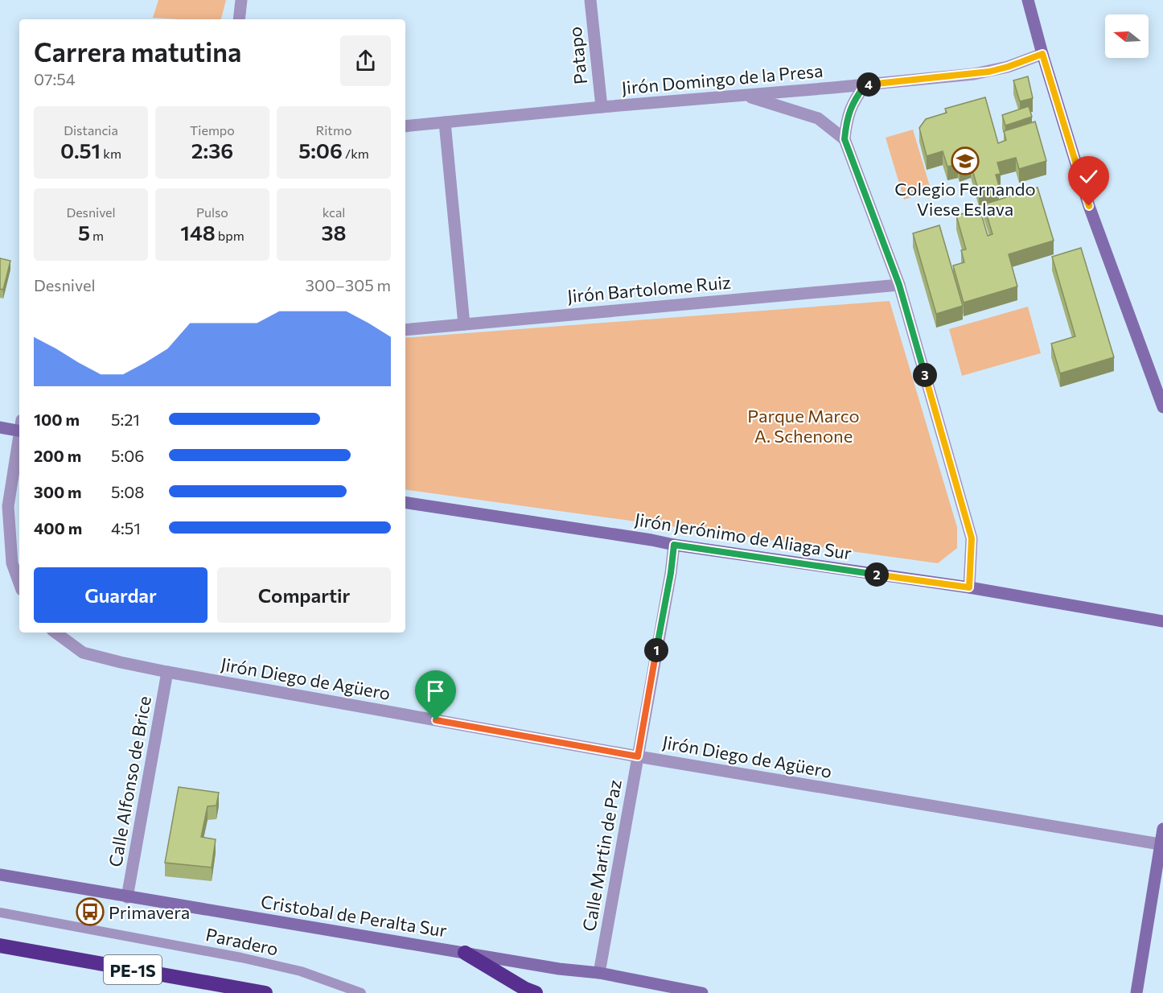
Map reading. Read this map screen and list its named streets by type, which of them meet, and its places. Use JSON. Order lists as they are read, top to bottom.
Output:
{
  "streets": {
    "highway": ["PE-1S"],
    "street": [
      "Patapo",
      "Jirón Domingo de la Presa",
      "Jirón Bartolome Ruiz",
      "Jirón Jerónimo de Aliaga Sur",
      "Jirón Diego de Agüero",
      "Calle Alfonso de Brice",
      "Calle Martin de Paz",
      "Cristobal de Peralta Sur"
    ],
    "lane": ["Paradero"]
  },
  "crossings": [
    ["Patapo", "Jirón Domingo de la Presa"],
    ["Jirón Jerónimo de Aliaga Sur", "Calle Martin de Paz"],
    ["Jirón Diego de Agüero", "Calle Alfonso de Brice"],
    ["Jirón Diego de Agüero", "Calle Martin de Paz"],
    ["Calle Alfonso de Brice", "Cristobal de Peralta Sur"],
    ["Calle Martin de Paz", "Cristobal de Peralta Sur"]
  ],
  "parks": ["Parque Marco A. Schenone"],
  "places": {
    "school or university": ["Colegio Fernando Viese Eslava"],
    "bus stop": ["Primavera"]
  },
  "north": "left",
  "page": {
    "heading": ["Carrera matutina", "07:54"],
    "pins": [
      "4",
      "3",
      "2",
      "1"
    ],
    "stats": [
      ["Distancia", "0.51 km"],
      ["Tiempo", "2:36"],
      ["Ritmo", "5:06 /km"],
      ["Desnivel", "5 m"],
      ["Pulso", "148 bpm"],
      ["kcal", "38"]
    ],
    "chart": ["Desnivel", "300–305 m"],
    "list": [
      {
        "name": "100 m",
        "note": "5:21"
      },
      {
        "name": "200 m",
        "note": "5:06"
      },
      {
        "name": "300 m",
        "note": "5:08"
      },
      {
        "name": "400 m",
        "note": "4:51"
      }
    ],
    "buttons": ["Guardar", "Compartir"]
  }
}
